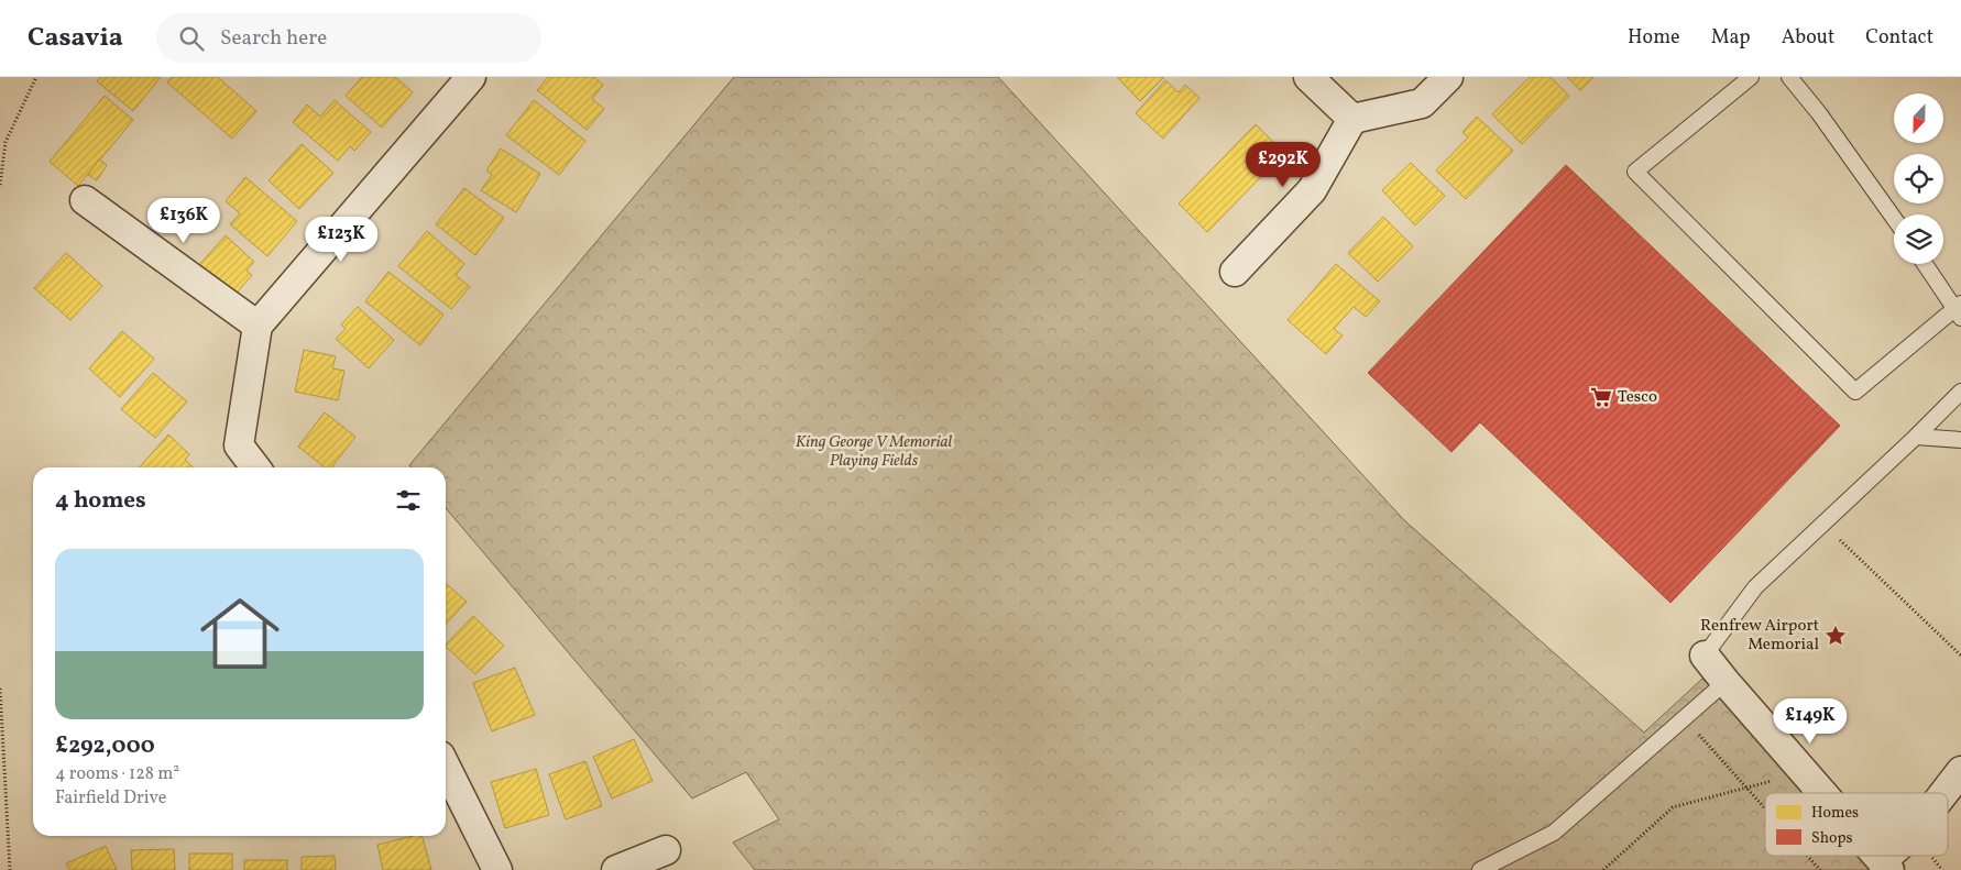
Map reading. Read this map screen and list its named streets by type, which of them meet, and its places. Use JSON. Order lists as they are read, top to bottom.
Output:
{
  "parks": ["King George V Memorial Playing Fields"],
  "places": {
    "supermarket": ["Tesco"],
    "place": ["Renfrew Airport Memorial"]
  },
  "legend": ["Homes", "Shops"],
  "north": "bottom",
  "page": {
    "header": "Casavia",
    "search": "Search here",
    "nav": [
      "Home",
      "Map",
      "About",
      "Contact"
    ],
    "price": [
      "£292K",
      "£136K",
      "£123K",
      "£149K"
    ],
    "heading": "4 homes",
    "list": [
      {
        "name": "£292,000",
        "note": "4 rooms · 128 m² · Fairfield Drive"
      }
    ]
  }
}
